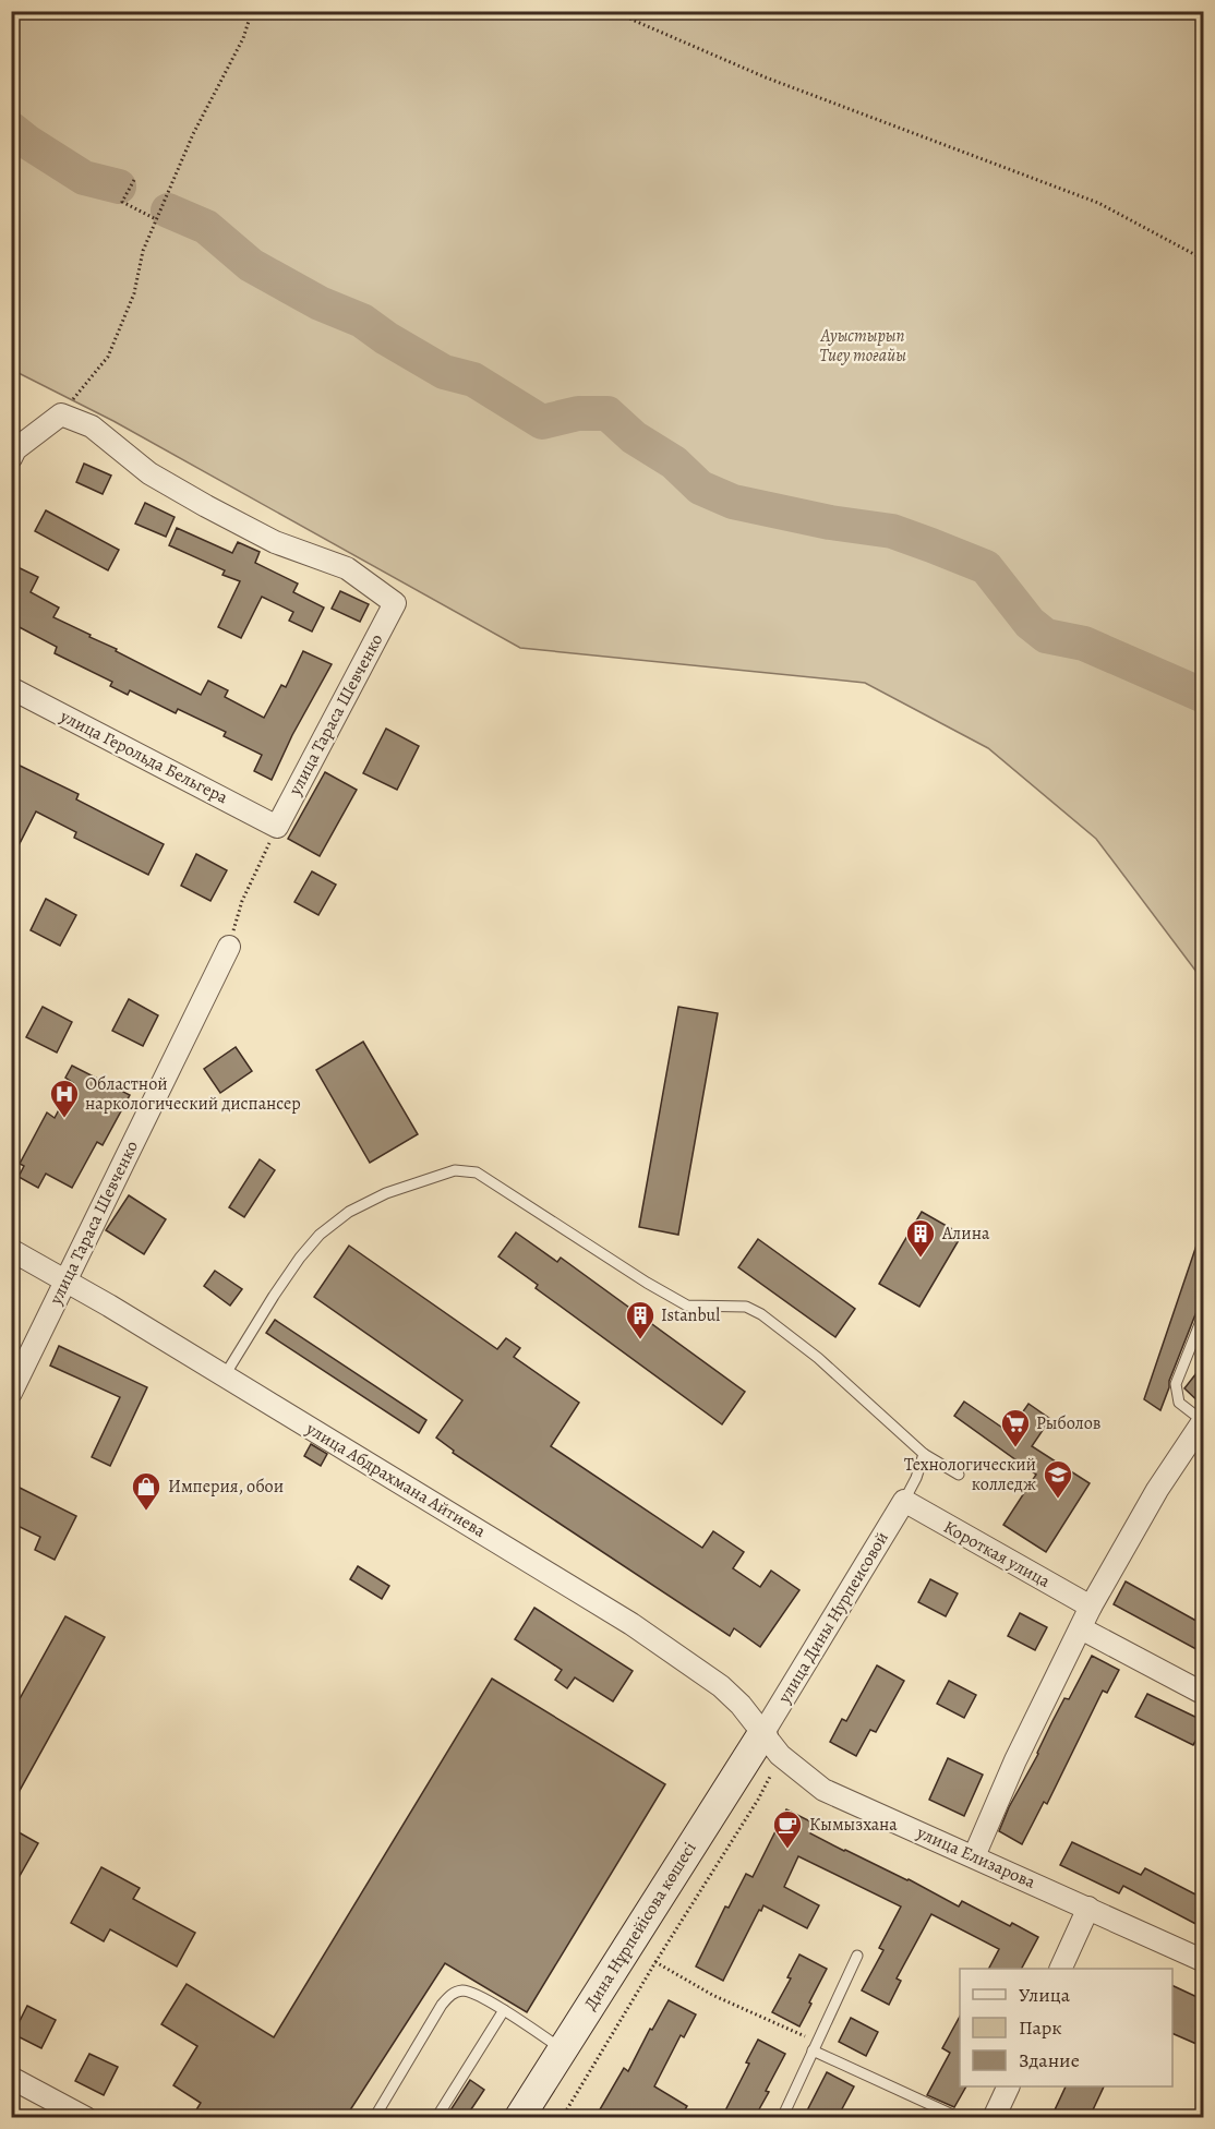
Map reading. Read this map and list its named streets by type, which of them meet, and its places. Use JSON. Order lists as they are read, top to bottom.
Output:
{
  "streets": {
    "street": [
      "улица Тараса Шевченко",
      "улица Герольда Бельгера",
      "улица Абдрахмана Айтиева",
      "Короткая улица",
      "улица Дины Нурпеисовой",
      "улица Елизарова",
      "Дина Нұрпейісова көшесі"
    ]
  },
  "crossings": [
    ["улица Тараса Шевченко", "улица Герольда Бельгера"],
    ["улица Тараса Шевченко", "улица Абдрахмана Айтиева"],
    ["улица Абдрахмана Айтиева", "улица Дины Нурпеисовой"],
    ["улица Абдрахмана Айтиева", "улица Елизарова"],
    ["улица Абдрахмана Айтиева", "Дина Нұрпейісова көшесі"],
    ["Короткая улица", "улица Дины Нурпеисовой"],
    ["улица Дины Нурпеисовой", "улица Елизарова"],
    ["улица Дины Нурпеисовой", "Дина Нұрпейісова көшесі"],
    ["улица Елизарова", "Дина Нұрпейісова көшесі"]
  ],
  "parks": ["Ауыстырып Тиеу тоғайы"],
  "places": {
    "hospital": ["Областной наркологический диспансер"],
    "building": ["Алина", "Istanbul"],
    "supermarket": ["Рыболов"],
    "school or university": ["Технологический колледж"],
    "shop": ["Империя, обои"],
    "cafe": ["Кымызхана"]
  },
  "legend": ["Улица", "Парк", "Здание"]
}
